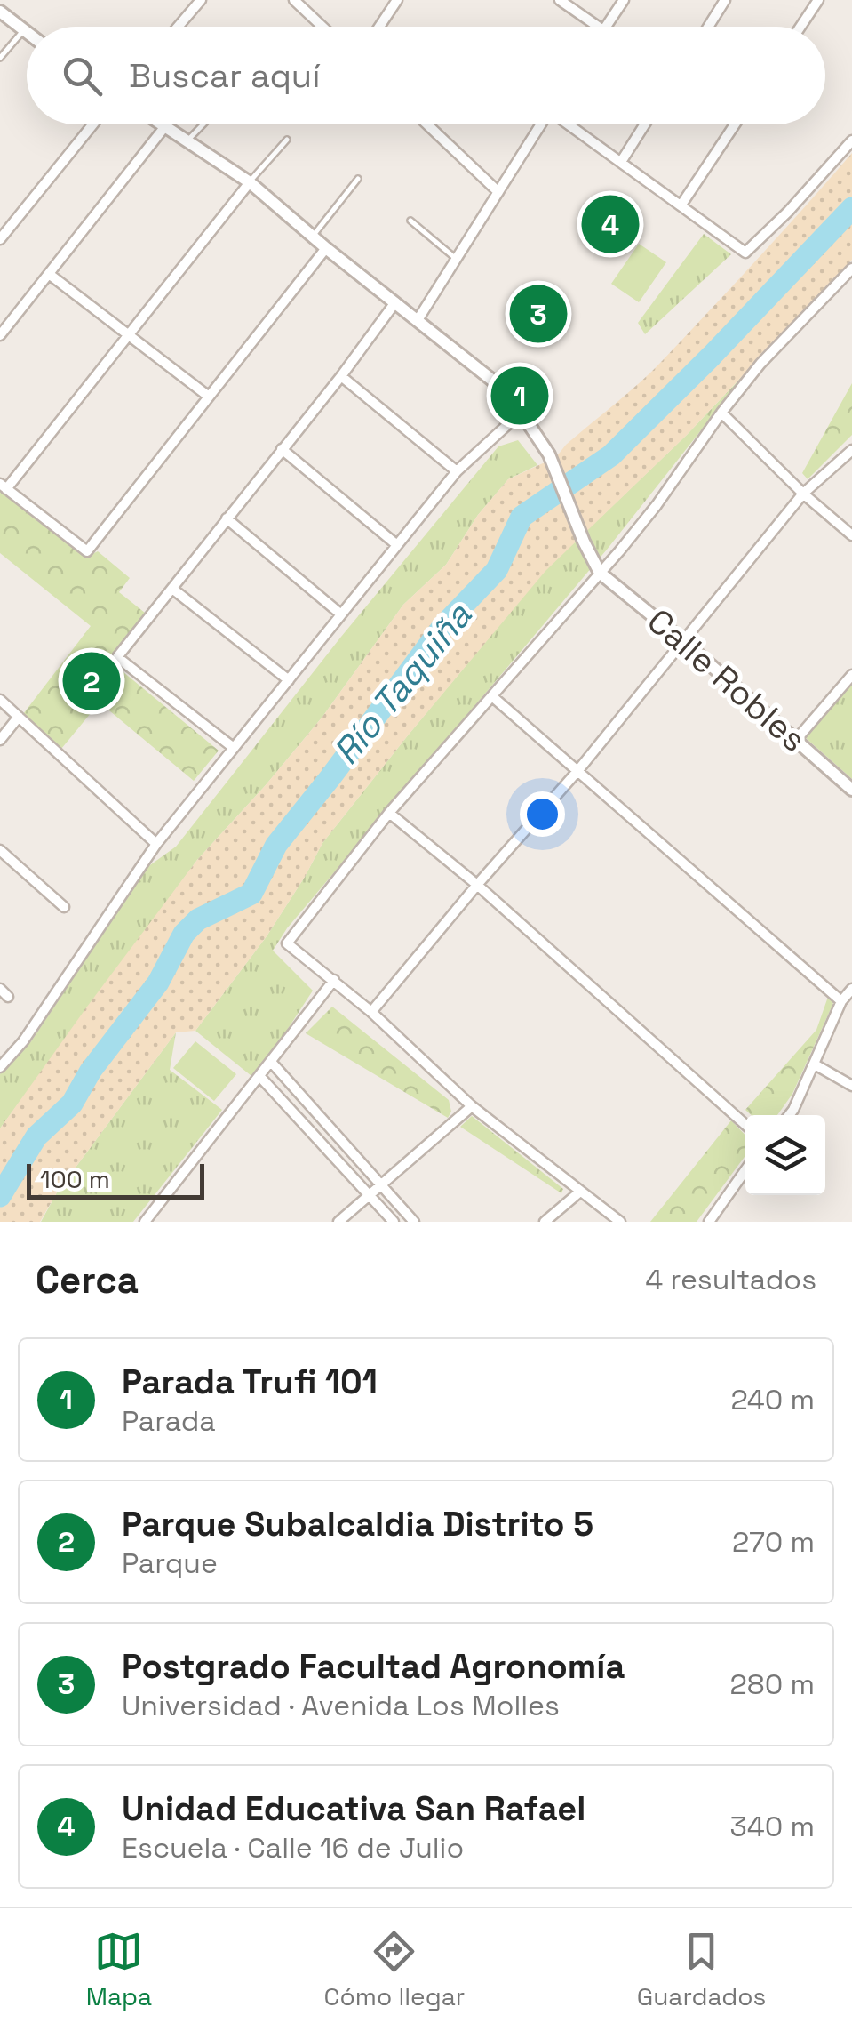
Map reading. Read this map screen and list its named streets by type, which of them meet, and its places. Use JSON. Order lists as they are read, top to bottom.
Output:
{
  "streets": {
    "street": ["Calle Robles"]
  },
  "water": ["Río Taquiña"],
  "scale_bar": "100 m",
  "page": {
    "search": "Buscar aquí",
    "pins": [
      "4",
      "3",
      "1",
      "2"
    ],
    "scale": "100 m",
    "heading": ["Cerca", "4 resultados"],
    "list": [
      {
        "mark": "1",
        "name": "Parada Trufi 101",
        "note": "Parada",
        "value": "240 m"
      },
      {
        "mark": "2",
        "name": "Parque Subalcaldia Distrito 5",
        "note": "Parque",
        "value": "270 m"
      },
      {
        "mark": "3",
        "name": "Postgrado Facultad Agronomía",
        "note": "Universidad · Avenida Los Molles",
        "value": "280 m"
      },
      {
        "mark": "4",
        "name": "Unidad Educativa San Rafael",
        "note": "Escuela · Calle 16 de Julio",
        "value": "340 m"
      }
    ],
    "nav": ["Mapa", "Cómo llegar", "Guardados"]
  }
}
